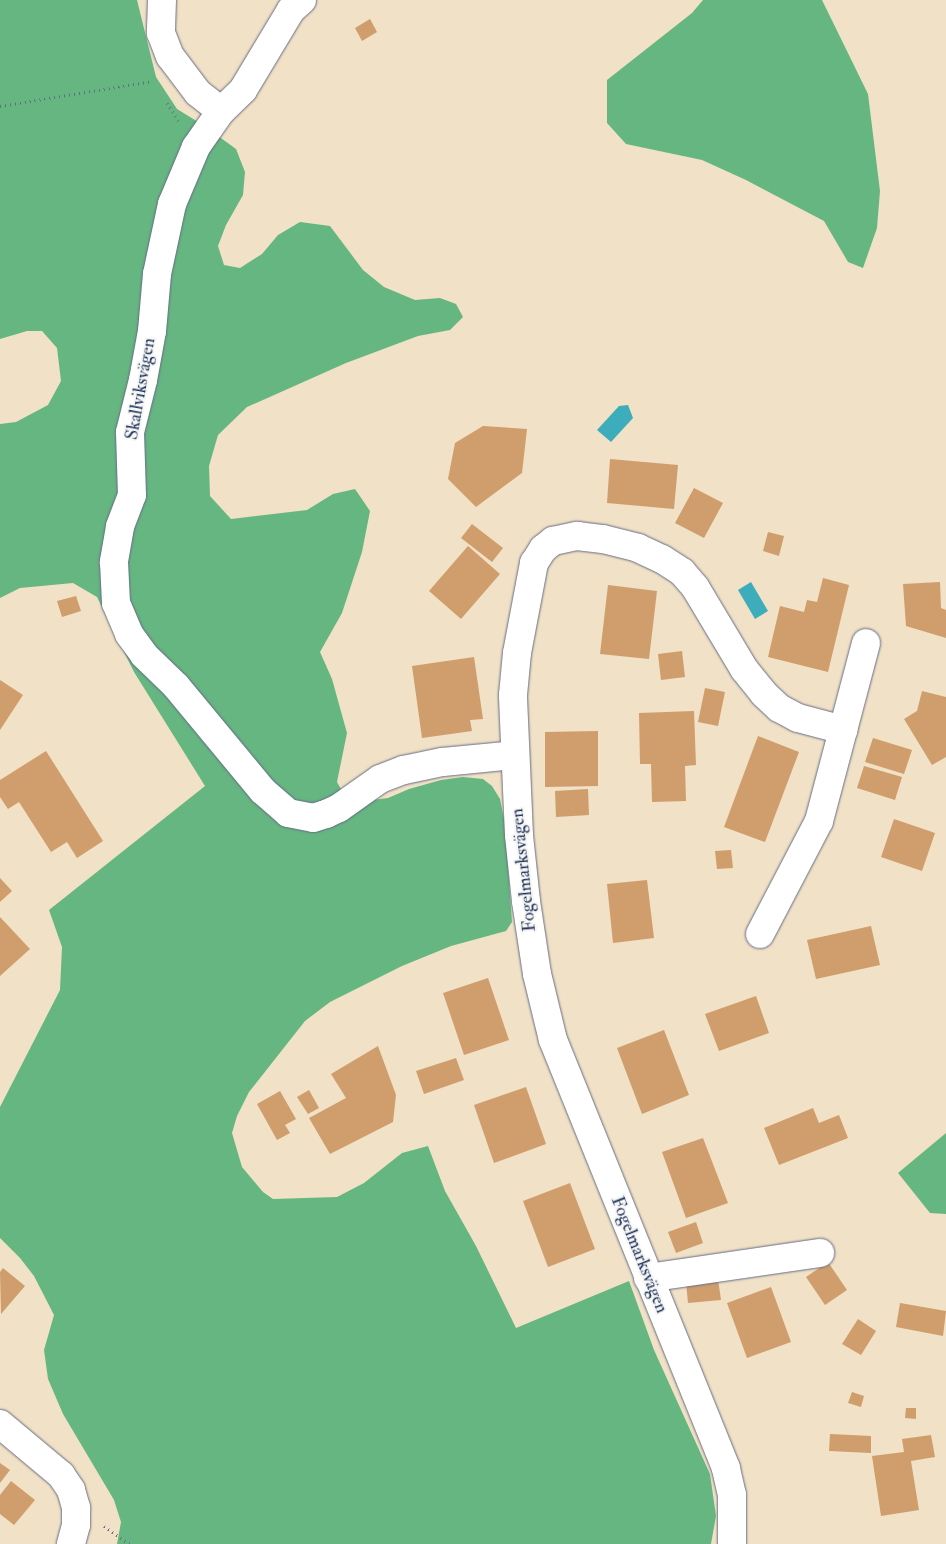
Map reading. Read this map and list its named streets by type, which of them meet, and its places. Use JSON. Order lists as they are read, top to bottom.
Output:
{
  "streets": {
    "street": ["Skallviksvägen", "Fogelmarksvägen"]
  },
  "crossings": [
    ["Skallviksvägen", "Fogelmarksvägen"]
  ]
}
